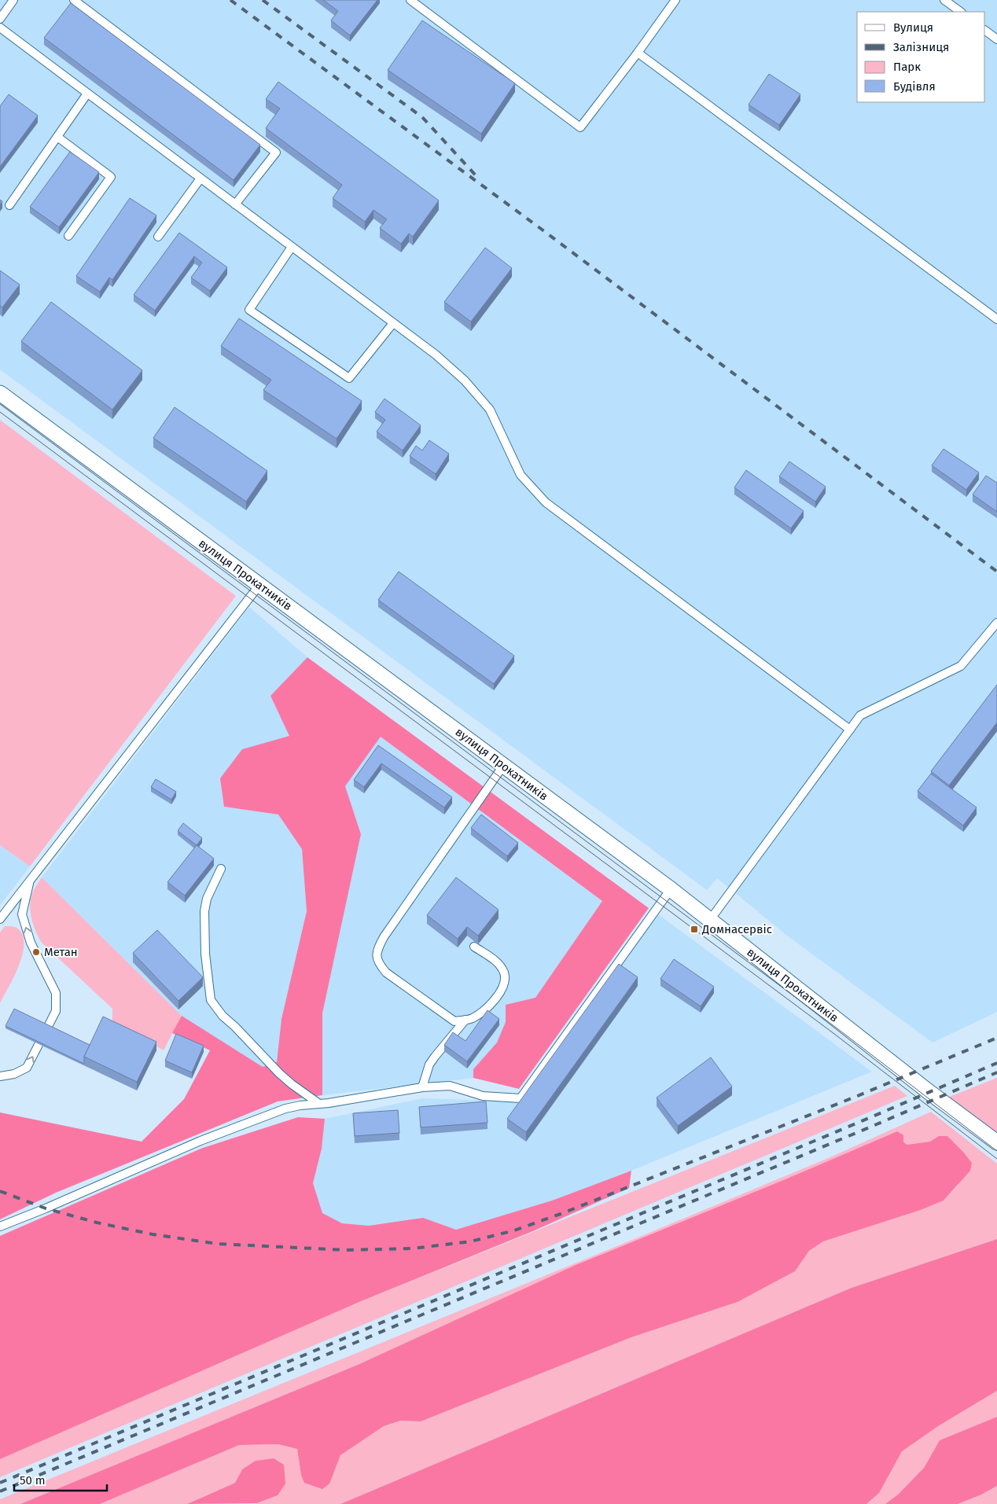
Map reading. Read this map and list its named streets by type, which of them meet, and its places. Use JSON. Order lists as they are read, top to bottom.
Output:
{
  "streets": {
    "street": ["вулиця Прокатників"]
  },
  "places": {
    "transit": ["Домнасервіс"],
    "other": ["Метан"]
  },
  "legend": [
    "Вулиця",
    "Залізниця",
    "Парк",
    "Будівля"
  ],
  "scale_bar": "50 m"
}
